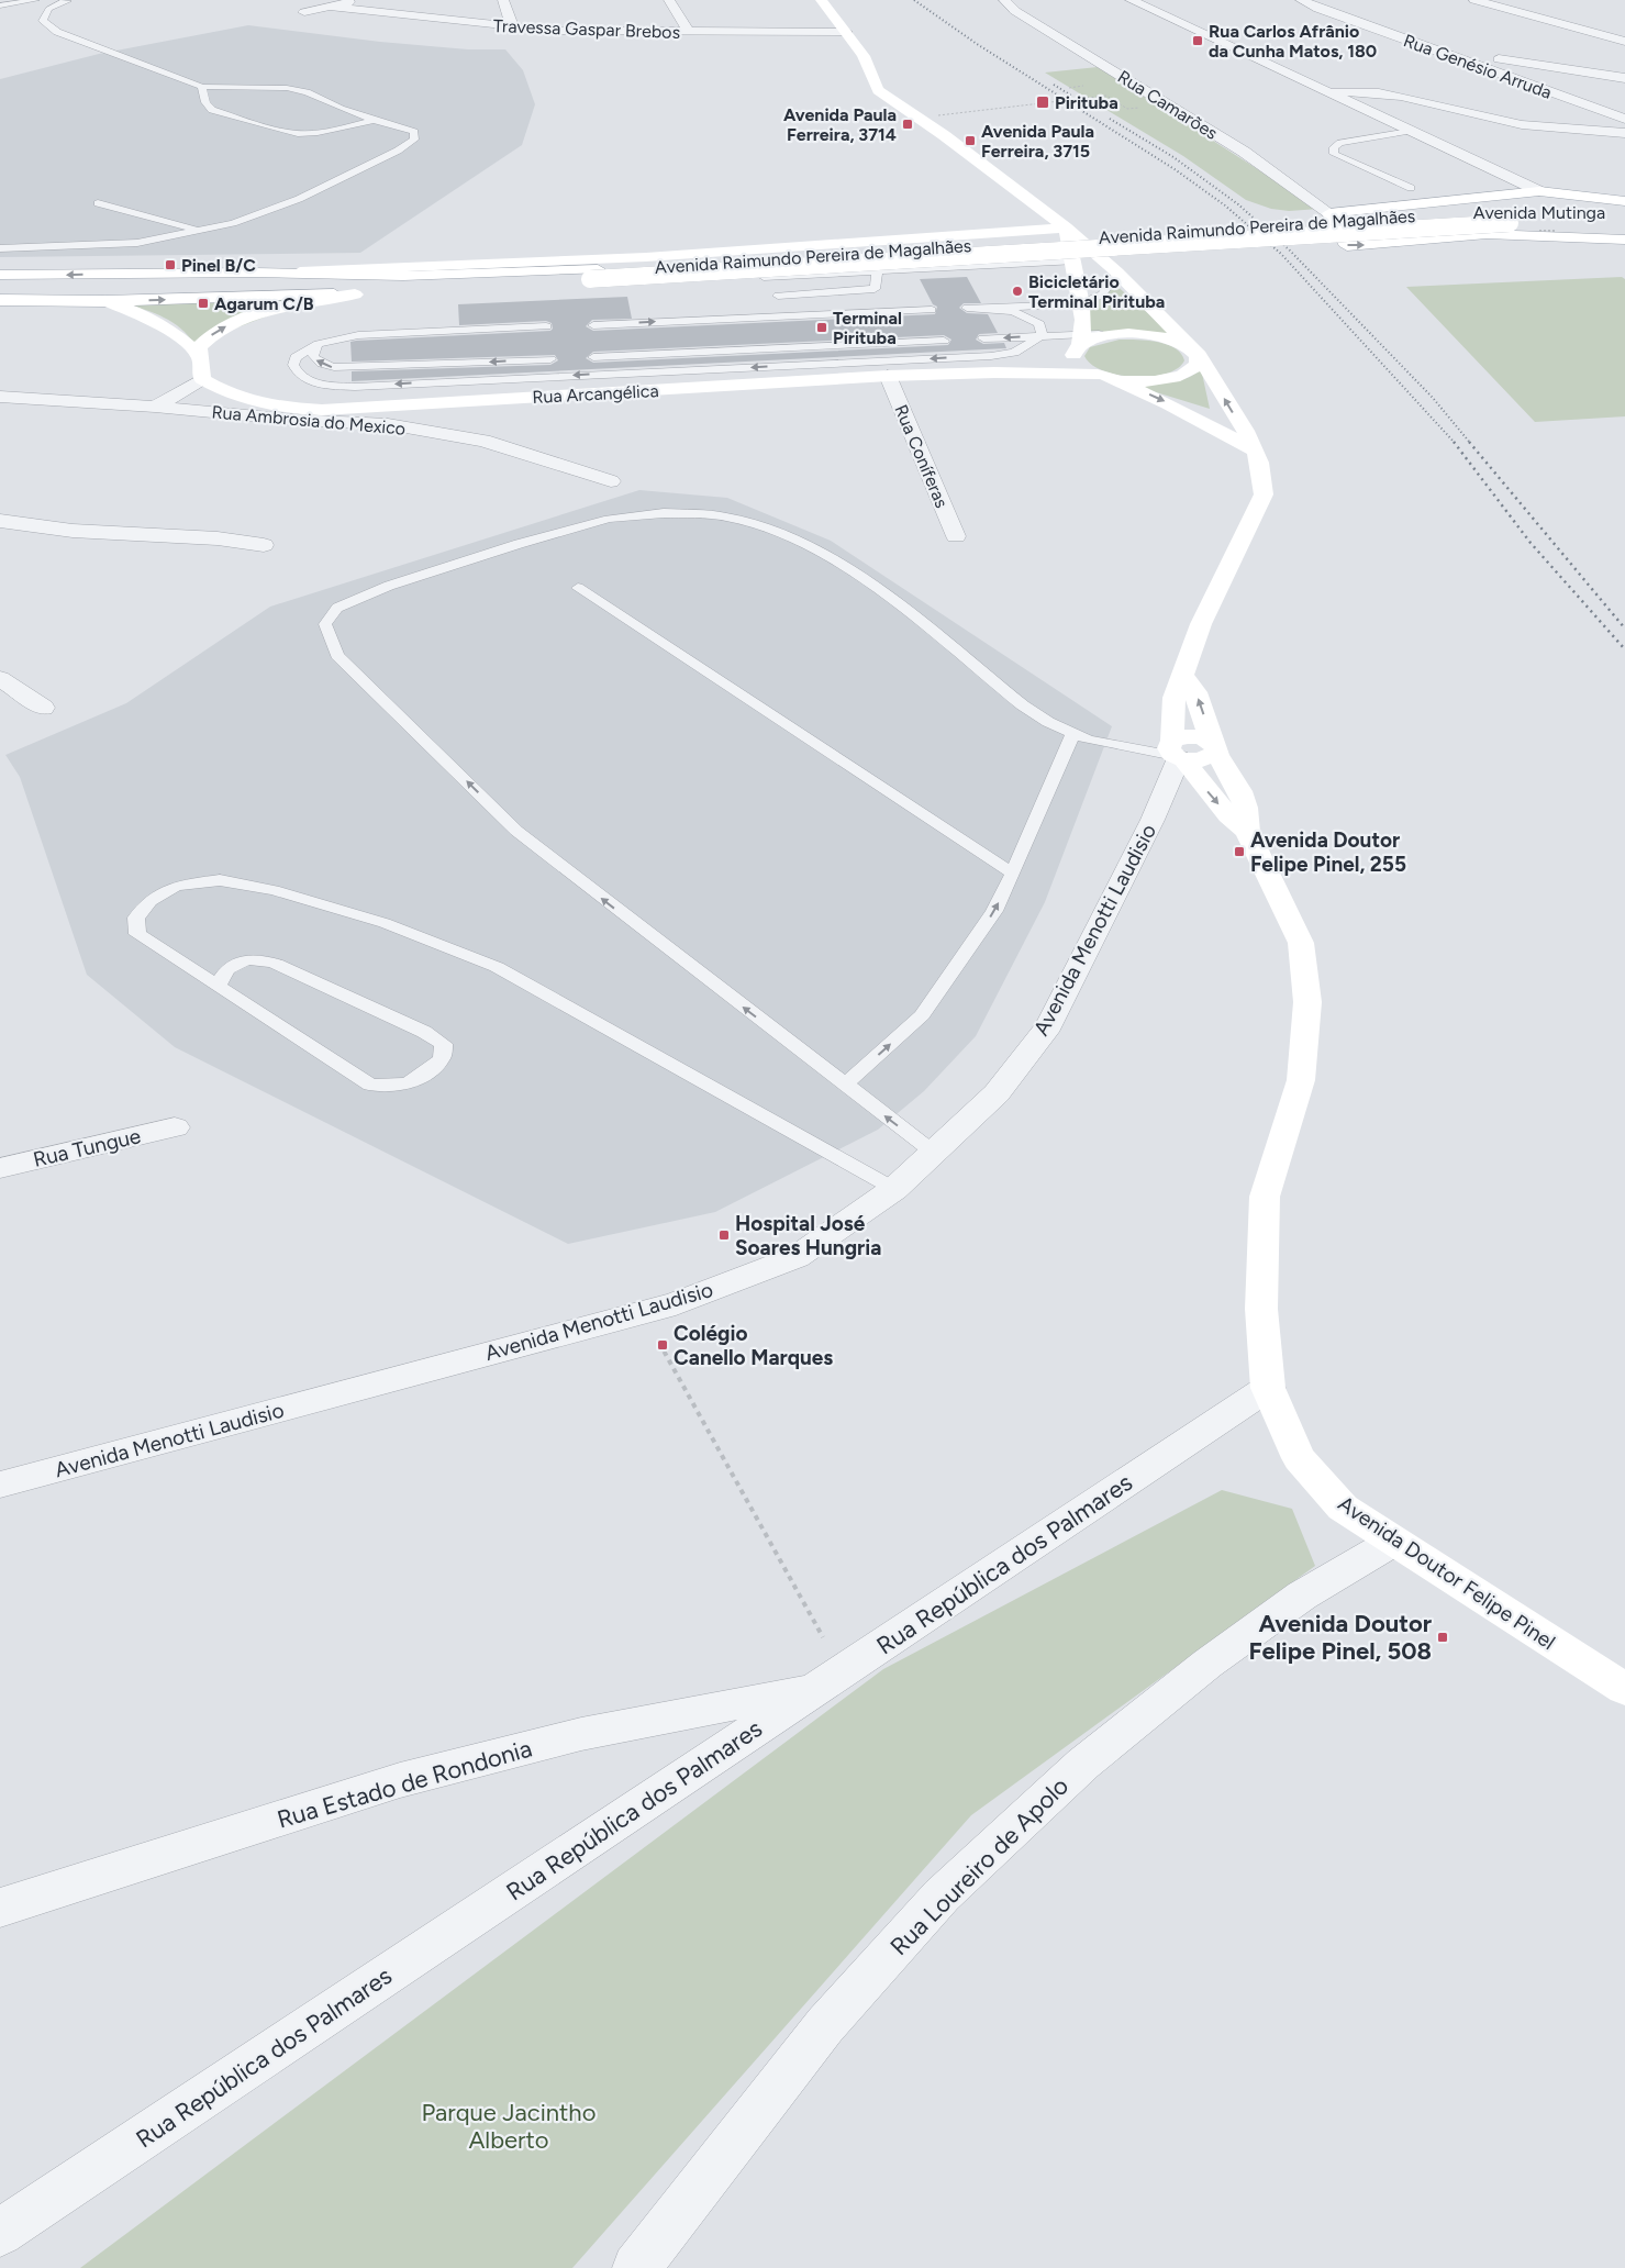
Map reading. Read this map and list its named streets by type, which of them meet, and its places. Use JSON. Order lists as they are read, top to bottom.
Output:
{
  "streets": {
    "main road": [
      "Avenida Mutinga",
      "Avenida Raimundo Pereira de Magalhães",
      "Rua Arcangélica",
      "Avenida Doutor Felipe Pinel"
    ],
    "street": [
      "Travessa Gaspar Brebos",
      "Rua Genésio Arruda",
      "Rua Camarões",
      "Rua Ambrosia do Mexico",
      "Rua Coníferas",
      "Avenida Menotti Laudisio",
      "Rua Tungue",
      "Rua República dos Palmares",
      "Rua Estado de Rondonia",
      "Rua Loureiro de Apolo"
    ]
  },
  "crossings": [
    ["Avenida Mutinga", "Avenida Raimundo Pereira de Magalhães"],
    ["Rua Arcangélica", "Rua Coníferas"],
    ["Avenida Menotti Laudisio", "Avenida Doutor Felipe Pinel"],
    ["Rua República dos Palmares", "Avenida Doutor Felipe Pinel"],
    ["Rua República dos Palmares", "Rua Estado de Rondonia"],
    ["Avenida Doutor Felipe Pinel", "Rua Loureiro de Apolo"]
  ],
  "parks": ["Parque Jacintho Alberto"],
  "places": {
    "transit": [
      "Rua Carlos Afrânio da Cunha Matos, 180",
      "Pirituba",
      "Avenida Paula Ferreira, 3714",
      "Avenida Paula Ferreira, 3715",
      "Pinel B/C",
      "Agarum C/B",
      "Terminal Pirituba",
      "Avenida Doutor Felipe Pinel, 255",
      "Hospital José Soares Hungria",
      "Colégio Canello Marques",
      "Avenida Doutor Felipe Pinel, 508"
    ],
    "other": ["Bicicletário Terminal Pirituba"]
  }
}
